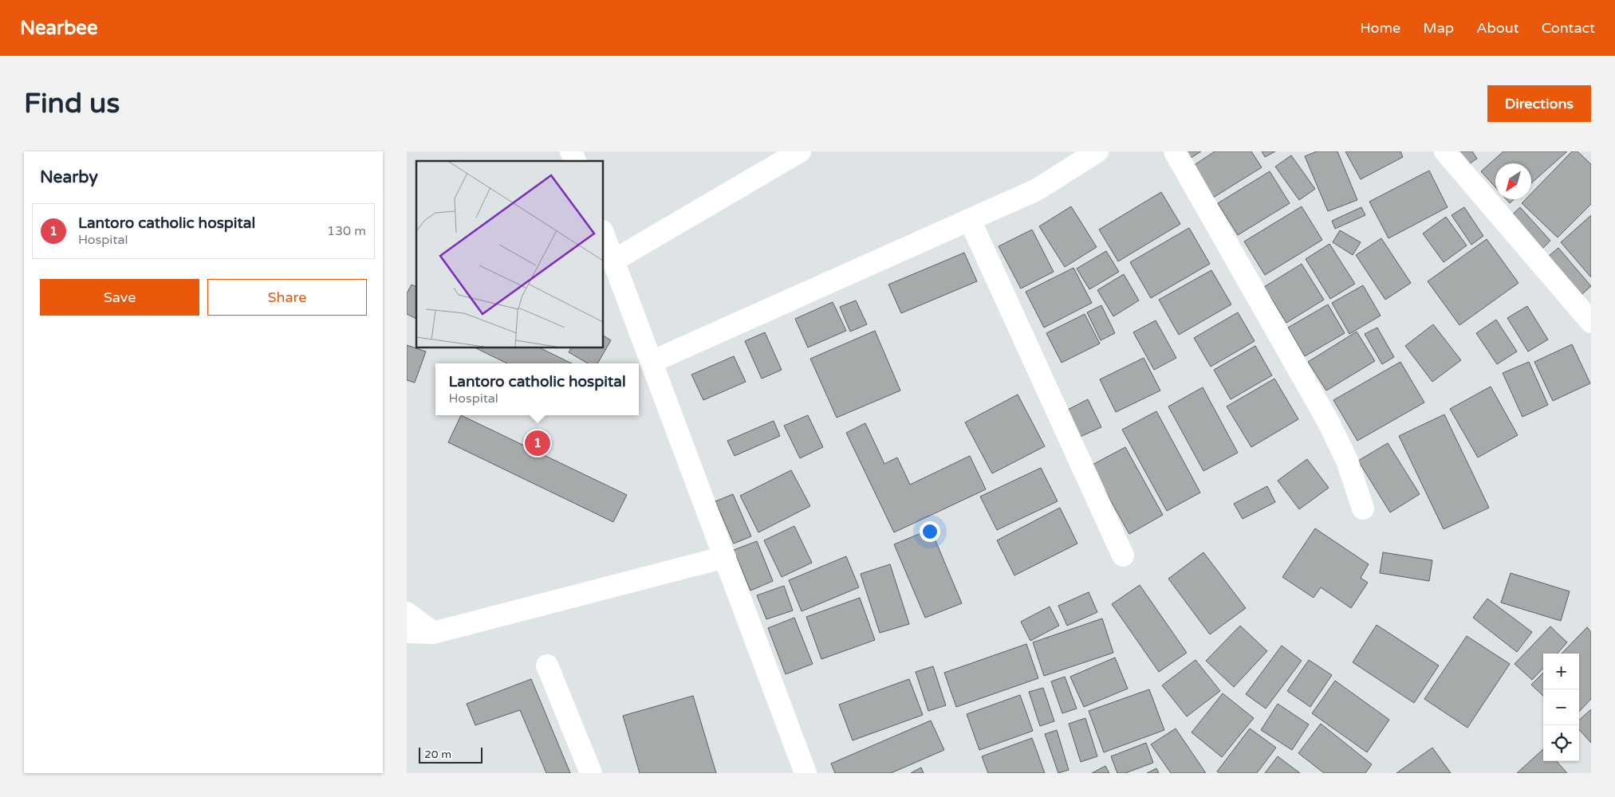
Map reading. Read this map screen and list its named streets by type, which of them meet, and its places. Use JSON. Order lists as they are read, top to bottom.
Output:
{
  "scale_bar": "20 m",
  "north": "bottom left",
  "page": {
    "header": "Nearbee",
    "nav": [
      "Home",
      "Map",
      "About",
      "Contact"
    ],
    "buttons": [
      "Directions",
      ["Save", "Share"]
    ],
    "title": "Find us",
    "heading": "Nearby",
    "list": [
      {
        "mark": "1",
        "name": "Lantoro catholic hospital",
        "note": "Hospital",
        "value": "130 m"
      }
    ],
    "popup": ["Lantoro catholic hospital", "Hospital"],
    "pins": "1",
    "map_buttons": ["+", "−"],
    "scale": "20 m"
  }
}
